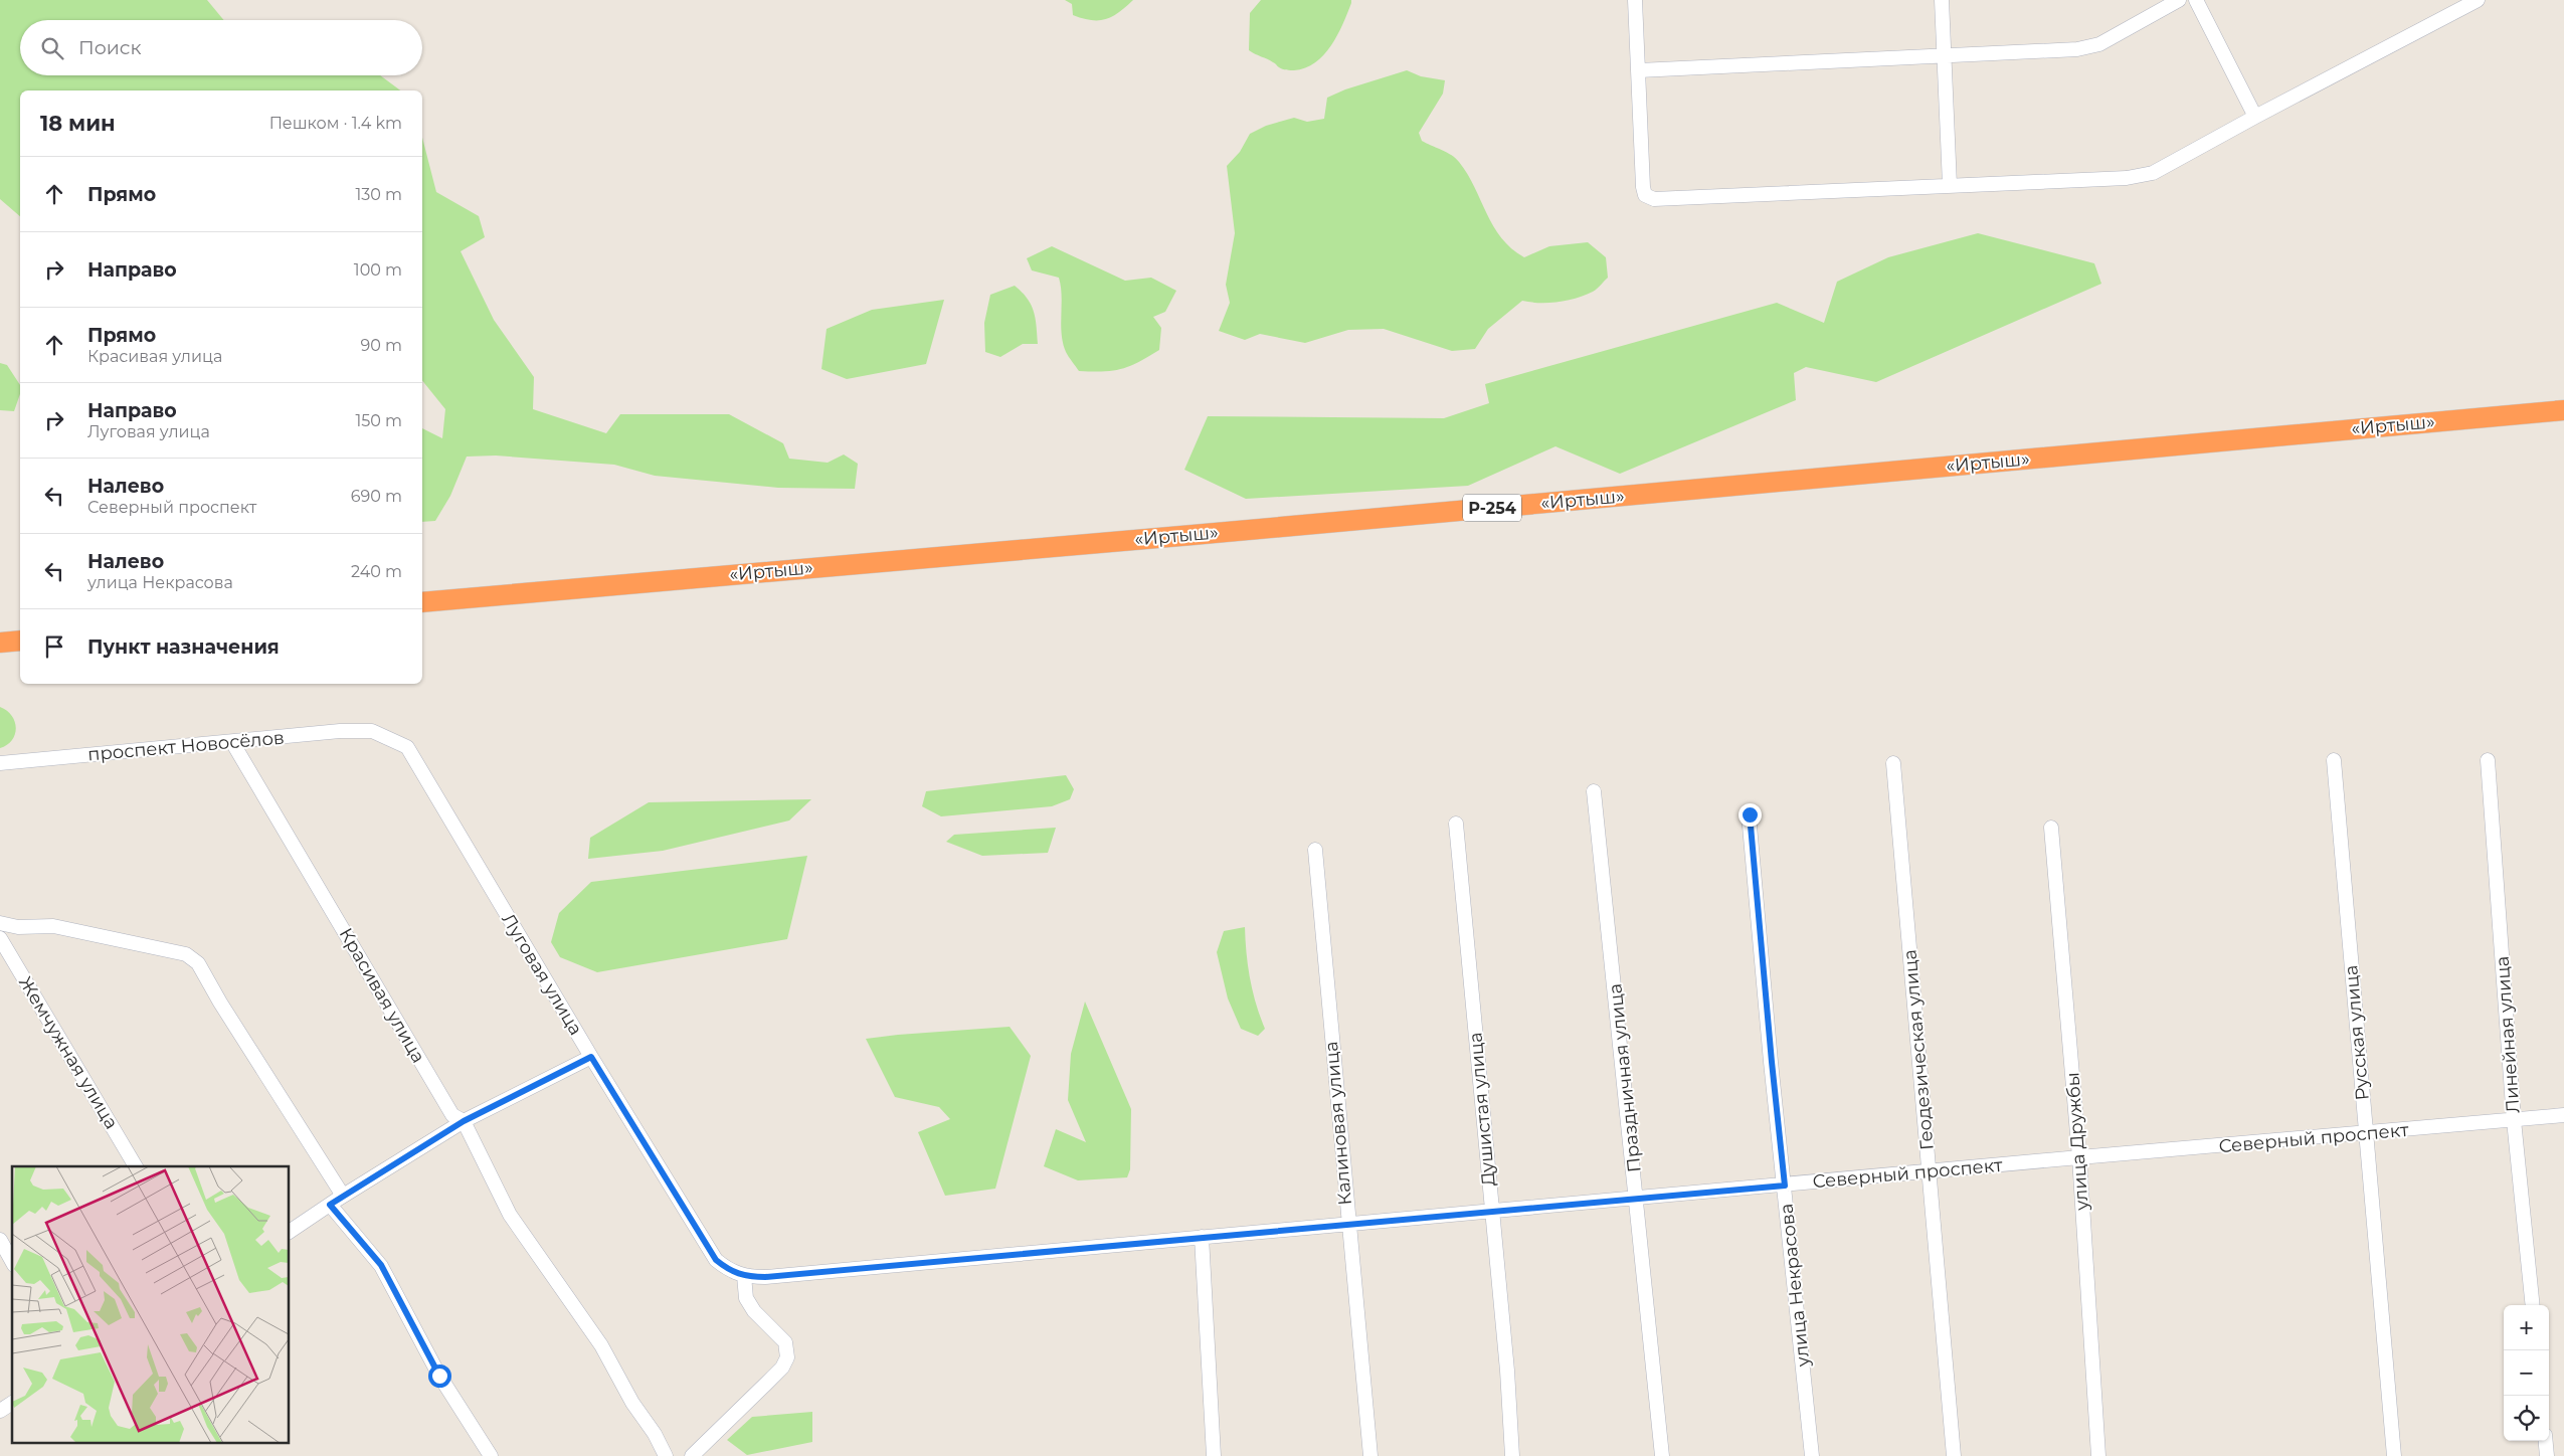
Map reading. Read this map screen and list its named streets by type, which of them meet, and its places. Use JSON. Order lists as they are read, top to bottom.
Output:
{
  "streets": {
    "highway": ["«Иртыш»", "Р-254"],
    "street": [
      "проспект Новосёлов",
      "Луговая улица",
      "Красивая улица",
      "Русская улица",
      "Линейная улица",
      "Геодезическая улица",
      "Жемчужная улица",
      "Праздничная улица",
      "Душистая улица",
      "Калиновая улица",
      "Северный проспект",
      "улица Дружбы",
      "улица Некрасова"
    ]
  },
  "crossings": [
    ["проспект Новосёлов", "Луговая улица"],
    ["проспект Новосёлов", "Красивая улица"],
    ["Луговая улица", "Северный проспект"],
    ["Русская улица", "Северный проспект"],
    ["Линейная улица", "Северный проспект"],
    ["Геодезическая улица", "Северный проспект"],
    ["Праздничная улица", "Северный проспект"],
    ["Душистая улица", "Северный проспект"],
    ["Калиновая улица", "Северный проспект"],
    ["Северный проспект", "улица Дружбы"],
    ["Северный проспект", "улица Некрасова"]
  ],
  "page": {
    "search": "Поиск",
    "heading": ["18 мин", "Пешком · 1.4 km"],
    "list": [
      ["Прямо", "130 m"],
      ["Направо", "100 m"],
      ["Прямо", "Красивая улица", "90 m"],
      ["Направо", "Луговая улица", "150 m"],
      ["Налево", "Северный проспект", "690 m"],
      ["Налево", "улица Некрасова", "240 m"],
      "Пункт назначения"
    ],
    "map_buttons": ["+", "−"]
  }
}
